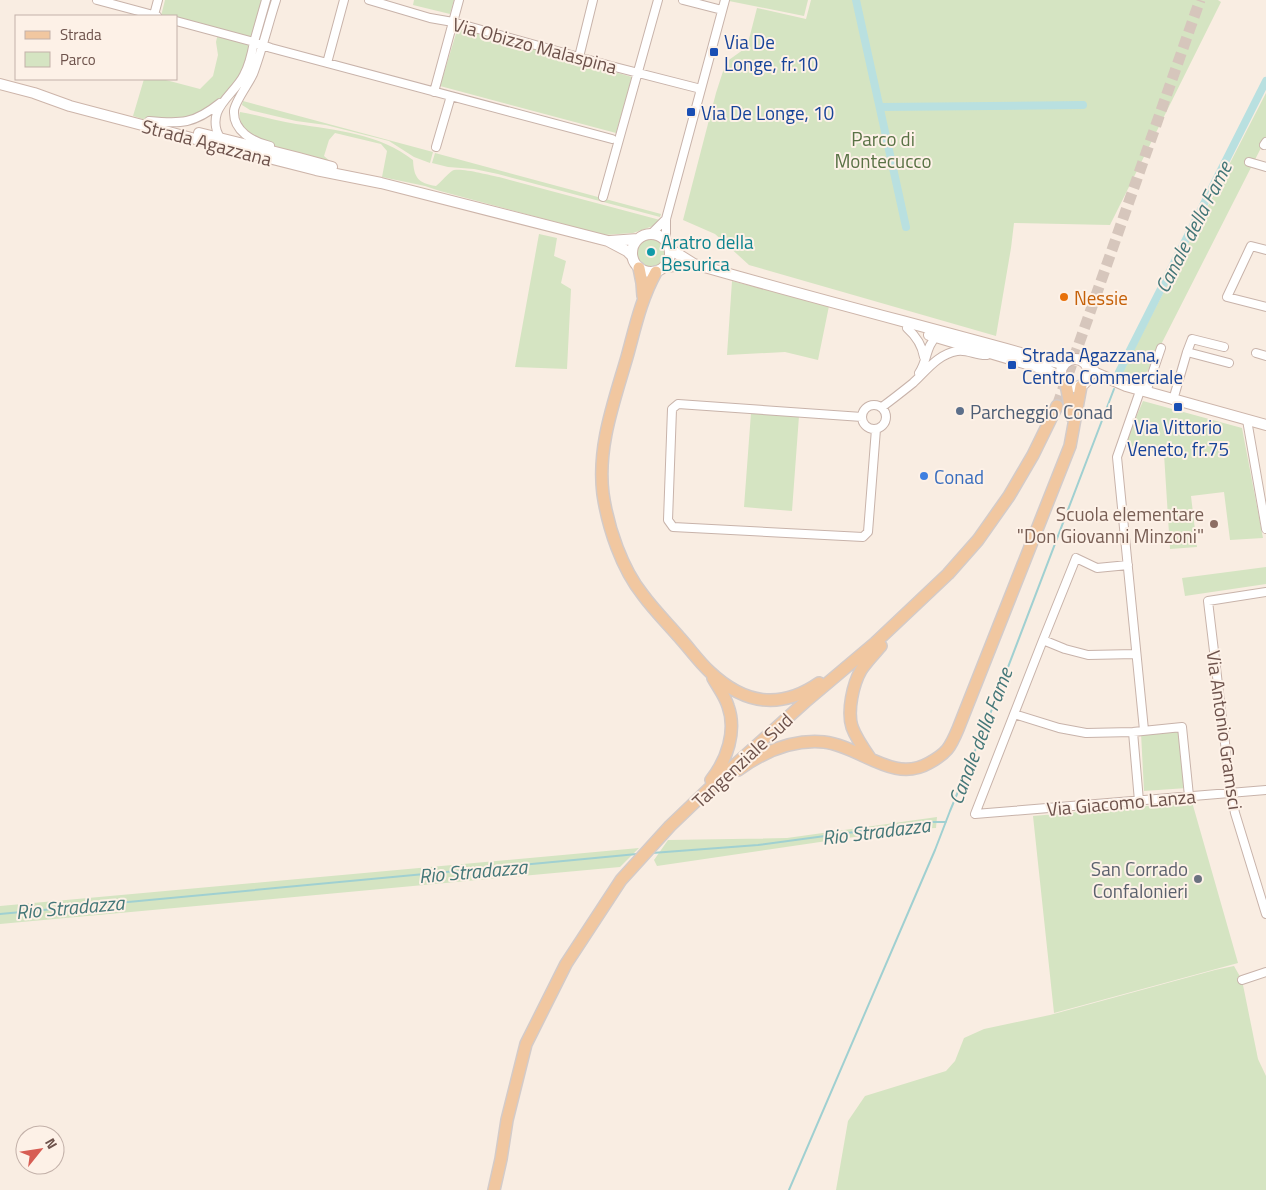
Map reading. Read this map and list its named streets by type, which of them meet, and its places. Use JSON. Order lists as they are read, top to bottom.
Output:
{
  "streets": {
    "main road": ["Strada Agazzana", "Tangenziale Sud"],
    "street": ["Via Obizzo Malaspina", "Via Antonio Gramsci", "Via Giacomo Lanza"]
  },
  "crossings": [
    ["Via Antonio Gramsci", "Via Giacomo Lanza"]
  ],
  "water": ["Canale della Fame", "Rio Stradazza"],
  "parks": ["Parco di Montecucco"],
  "places": {
    "transit": [
      "Via De Longe, fr.10",
      "Via De Longe, 10",
      "Strada Agazzana, Centro Commerciale",
      "Via Vittorio Veneto, fr.75"
    ],
    "other": [
      "Aratro della Besurica",
      "Nessie",
      "Parcheggio Conad",
      "Conad",
      "Scuola elementare \"Don Giovanni Minzoni\"",
      "San Corrado Confalonieri"
    ]
  },
  "legend": ["Strada", "Parco"],
  "north": "top right"
}
